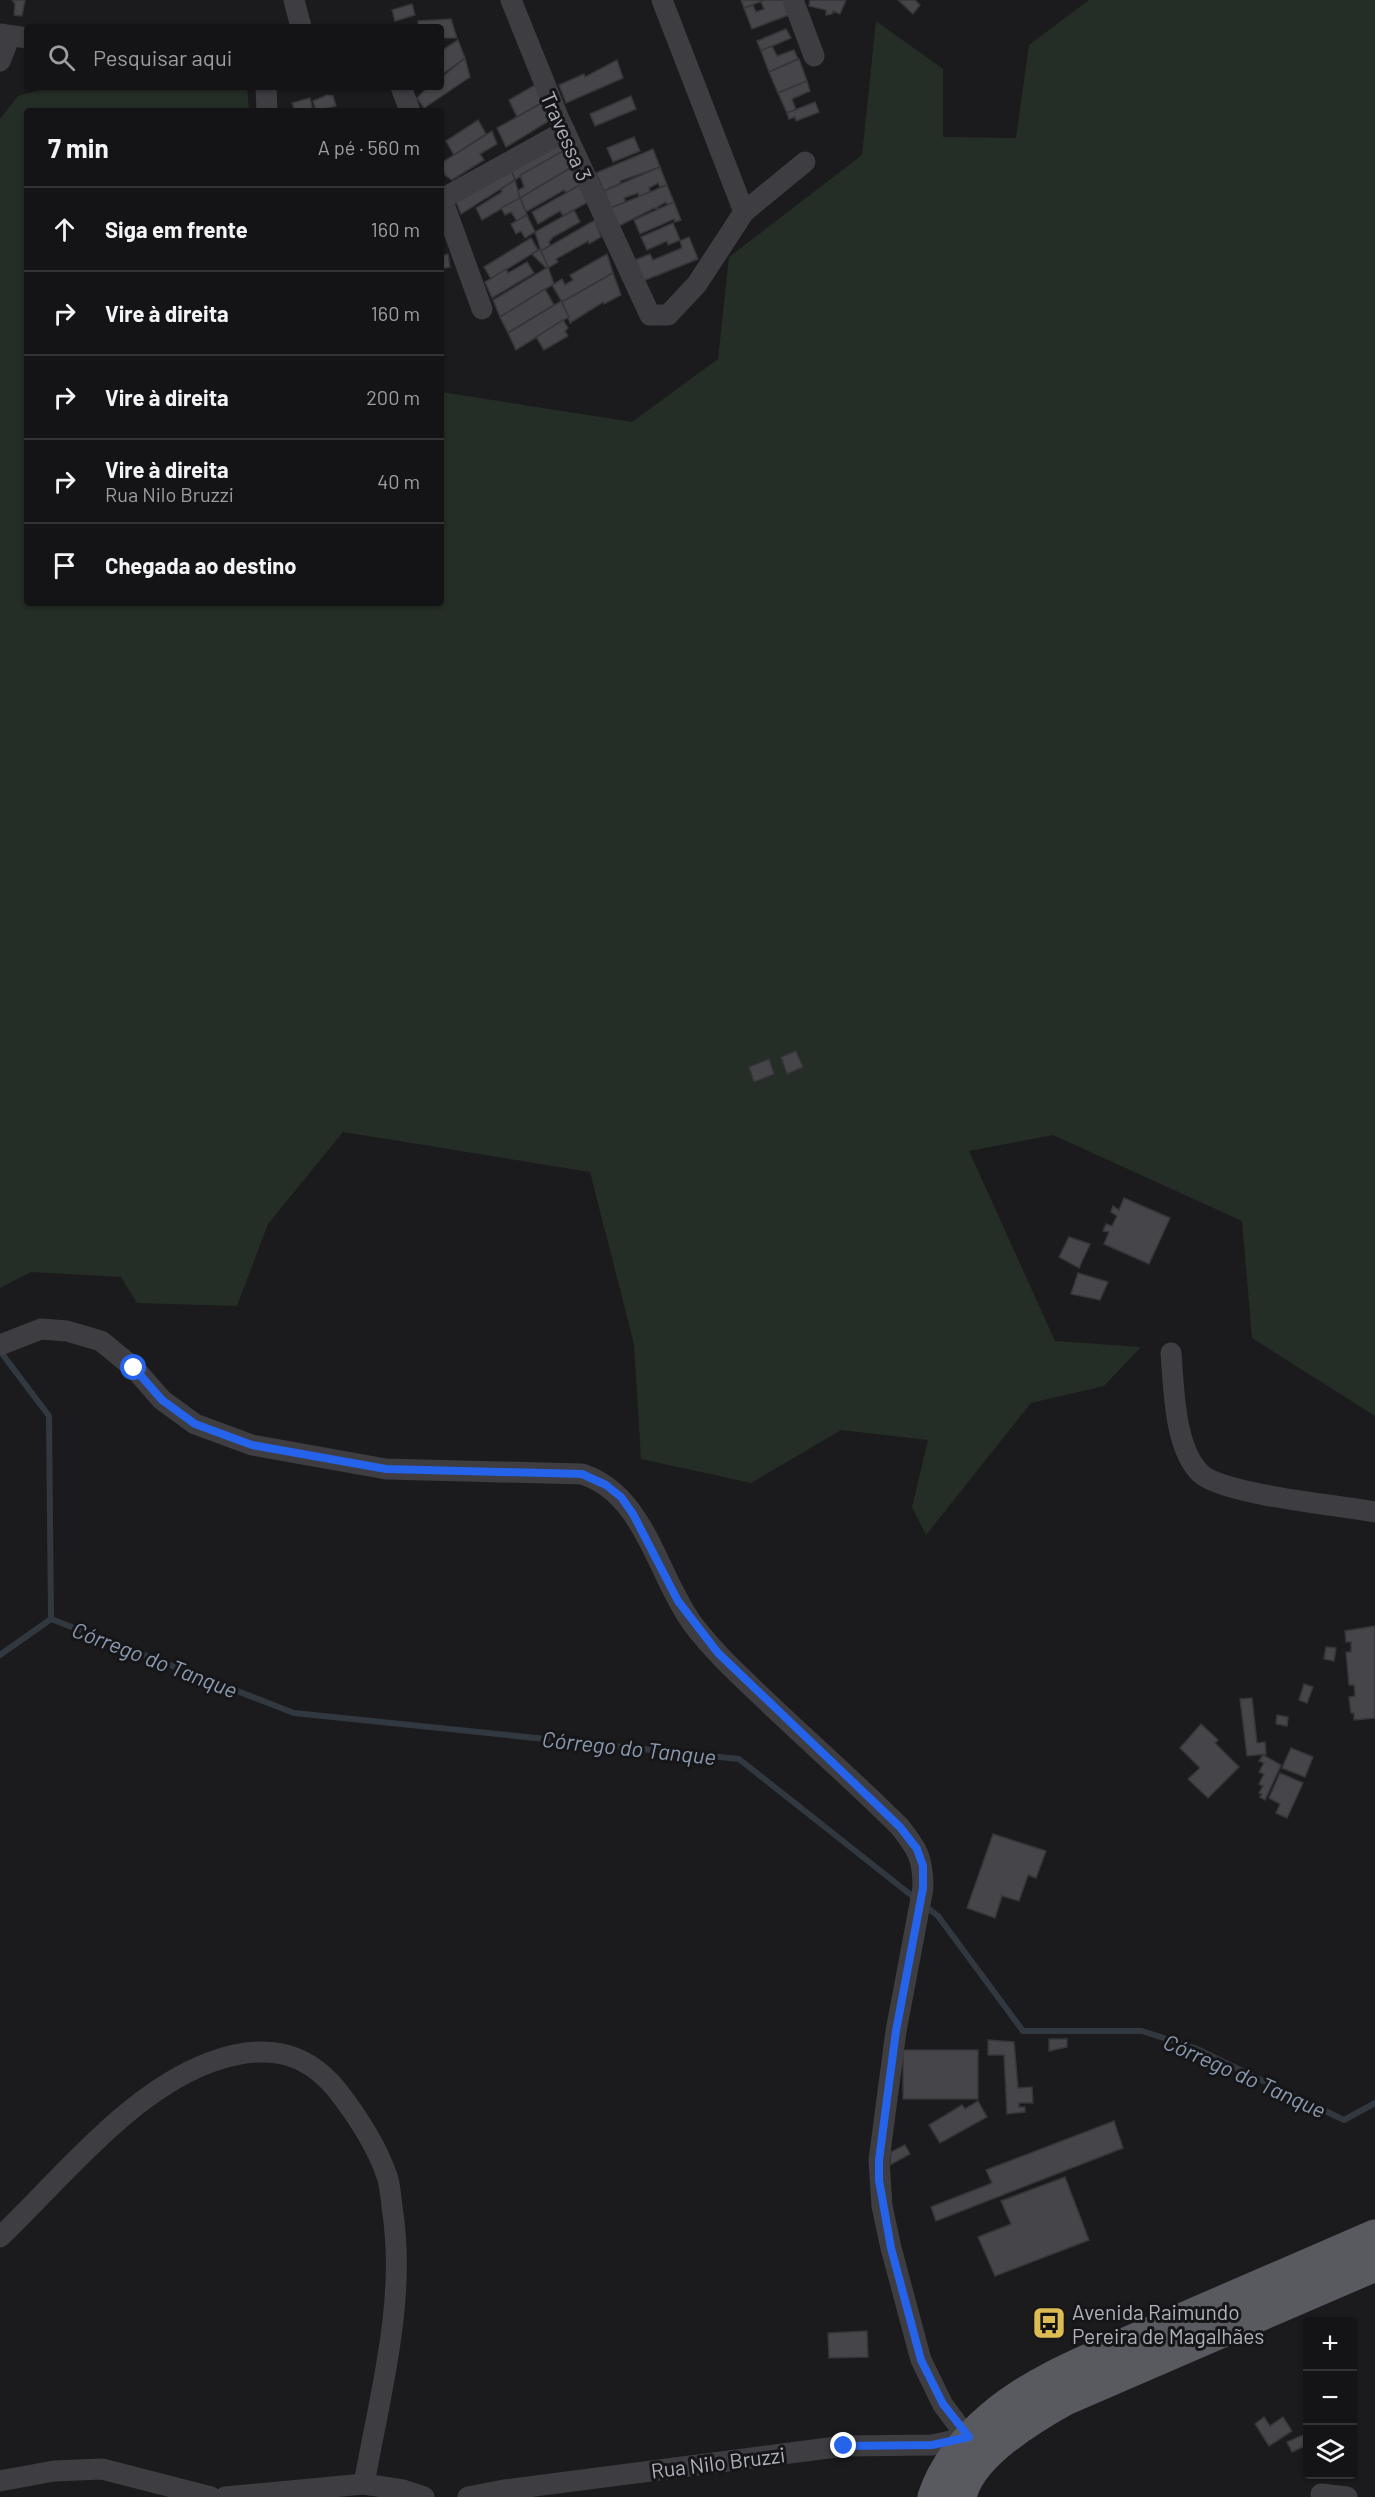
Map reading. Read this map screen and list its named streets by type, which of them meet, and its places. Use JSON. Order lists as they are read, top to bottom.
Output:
{
  "streets": {
    "street": ["Travessa 3", "Rua Nilo Bruzzi"]
  },
  "water": ["Córrego do Tanque"],
  "places": {
    "bus stop": ["Avenida Raimundo Pereira de Magalhães"]
  },
  "page": {
    "search": "Pesquisar aqui",
    "heading": ["7 min", "A pé · 560 m"],
    "list": [
      ["Siga em frente", "160 m"],
      ["Vire à direita", "160 m"],
      ["Vire à direita", "200 m"],
      ["Vire à direita", "Rua Nilo Bruzzi", "40 m"],
      "Chegada ao destino"
    ],
    "map_buttons": ["+", "−"]
  }
}
